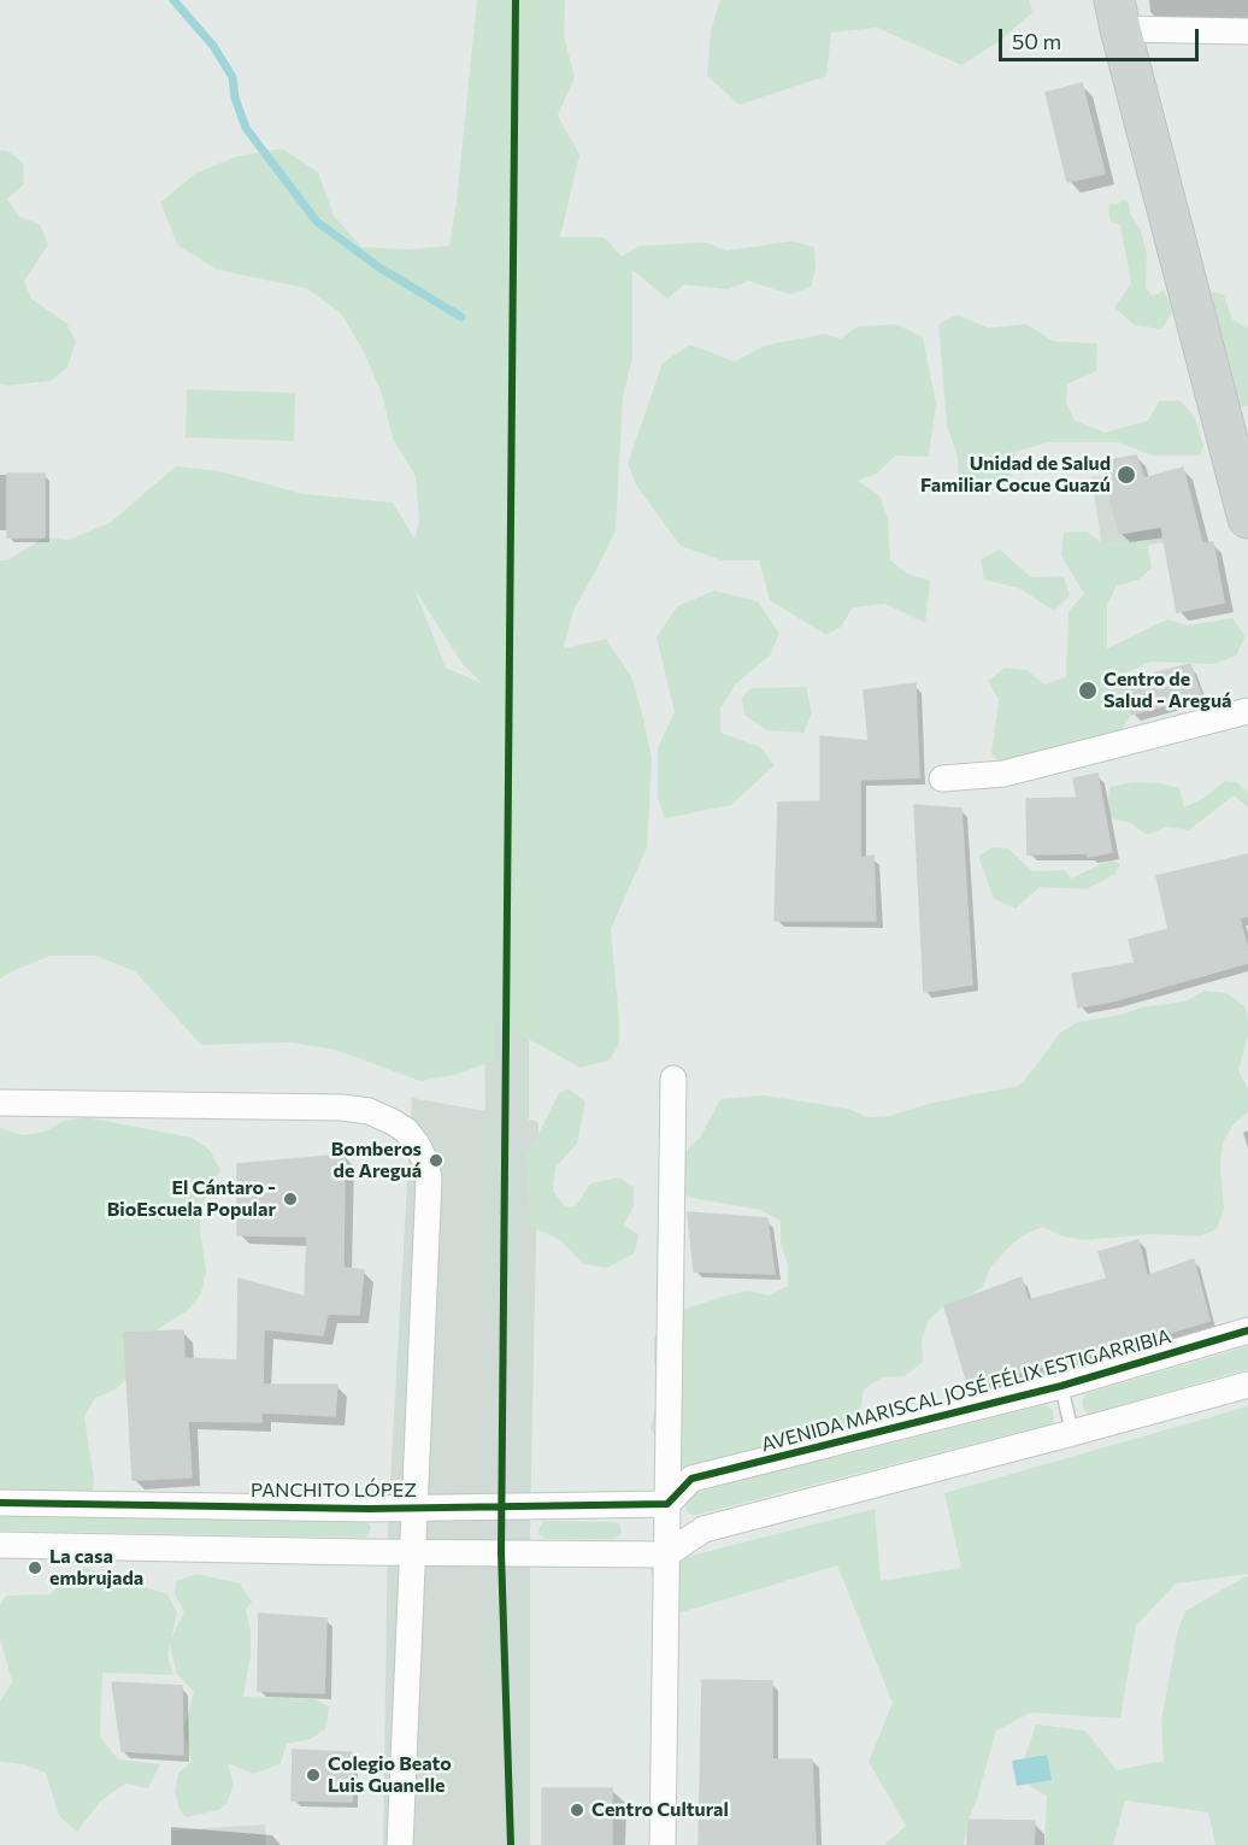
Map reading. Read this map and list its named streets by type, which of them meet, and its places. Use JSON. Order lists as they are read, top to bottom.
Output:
{
  "streets": {
    "street": ["AVENIDA MARISCAL JOSÉ FÉLIX ESTIGARRIBIA", "PANCHITO LÓPEZ"]
  },
  "crossings": [
    ["AVENIDA MARISCAL JOSÉ FÉLIX ESTIGARRIBIA", "PANCHITO LÓPEZ"]
  ],
  "places": [
    "Unidad de Salud Familiar Cocue Guazú",
    "Centro de Salud - Areguá",
    "Bomberos de Areguá",
    "El Cántaro - BioEscuela Popular",
    "La casa embrujada",
    "Colegio Beato Luis Guanelle",
    "Centro Cultural"
  ],
  "scale_bar": "50 m"
}
